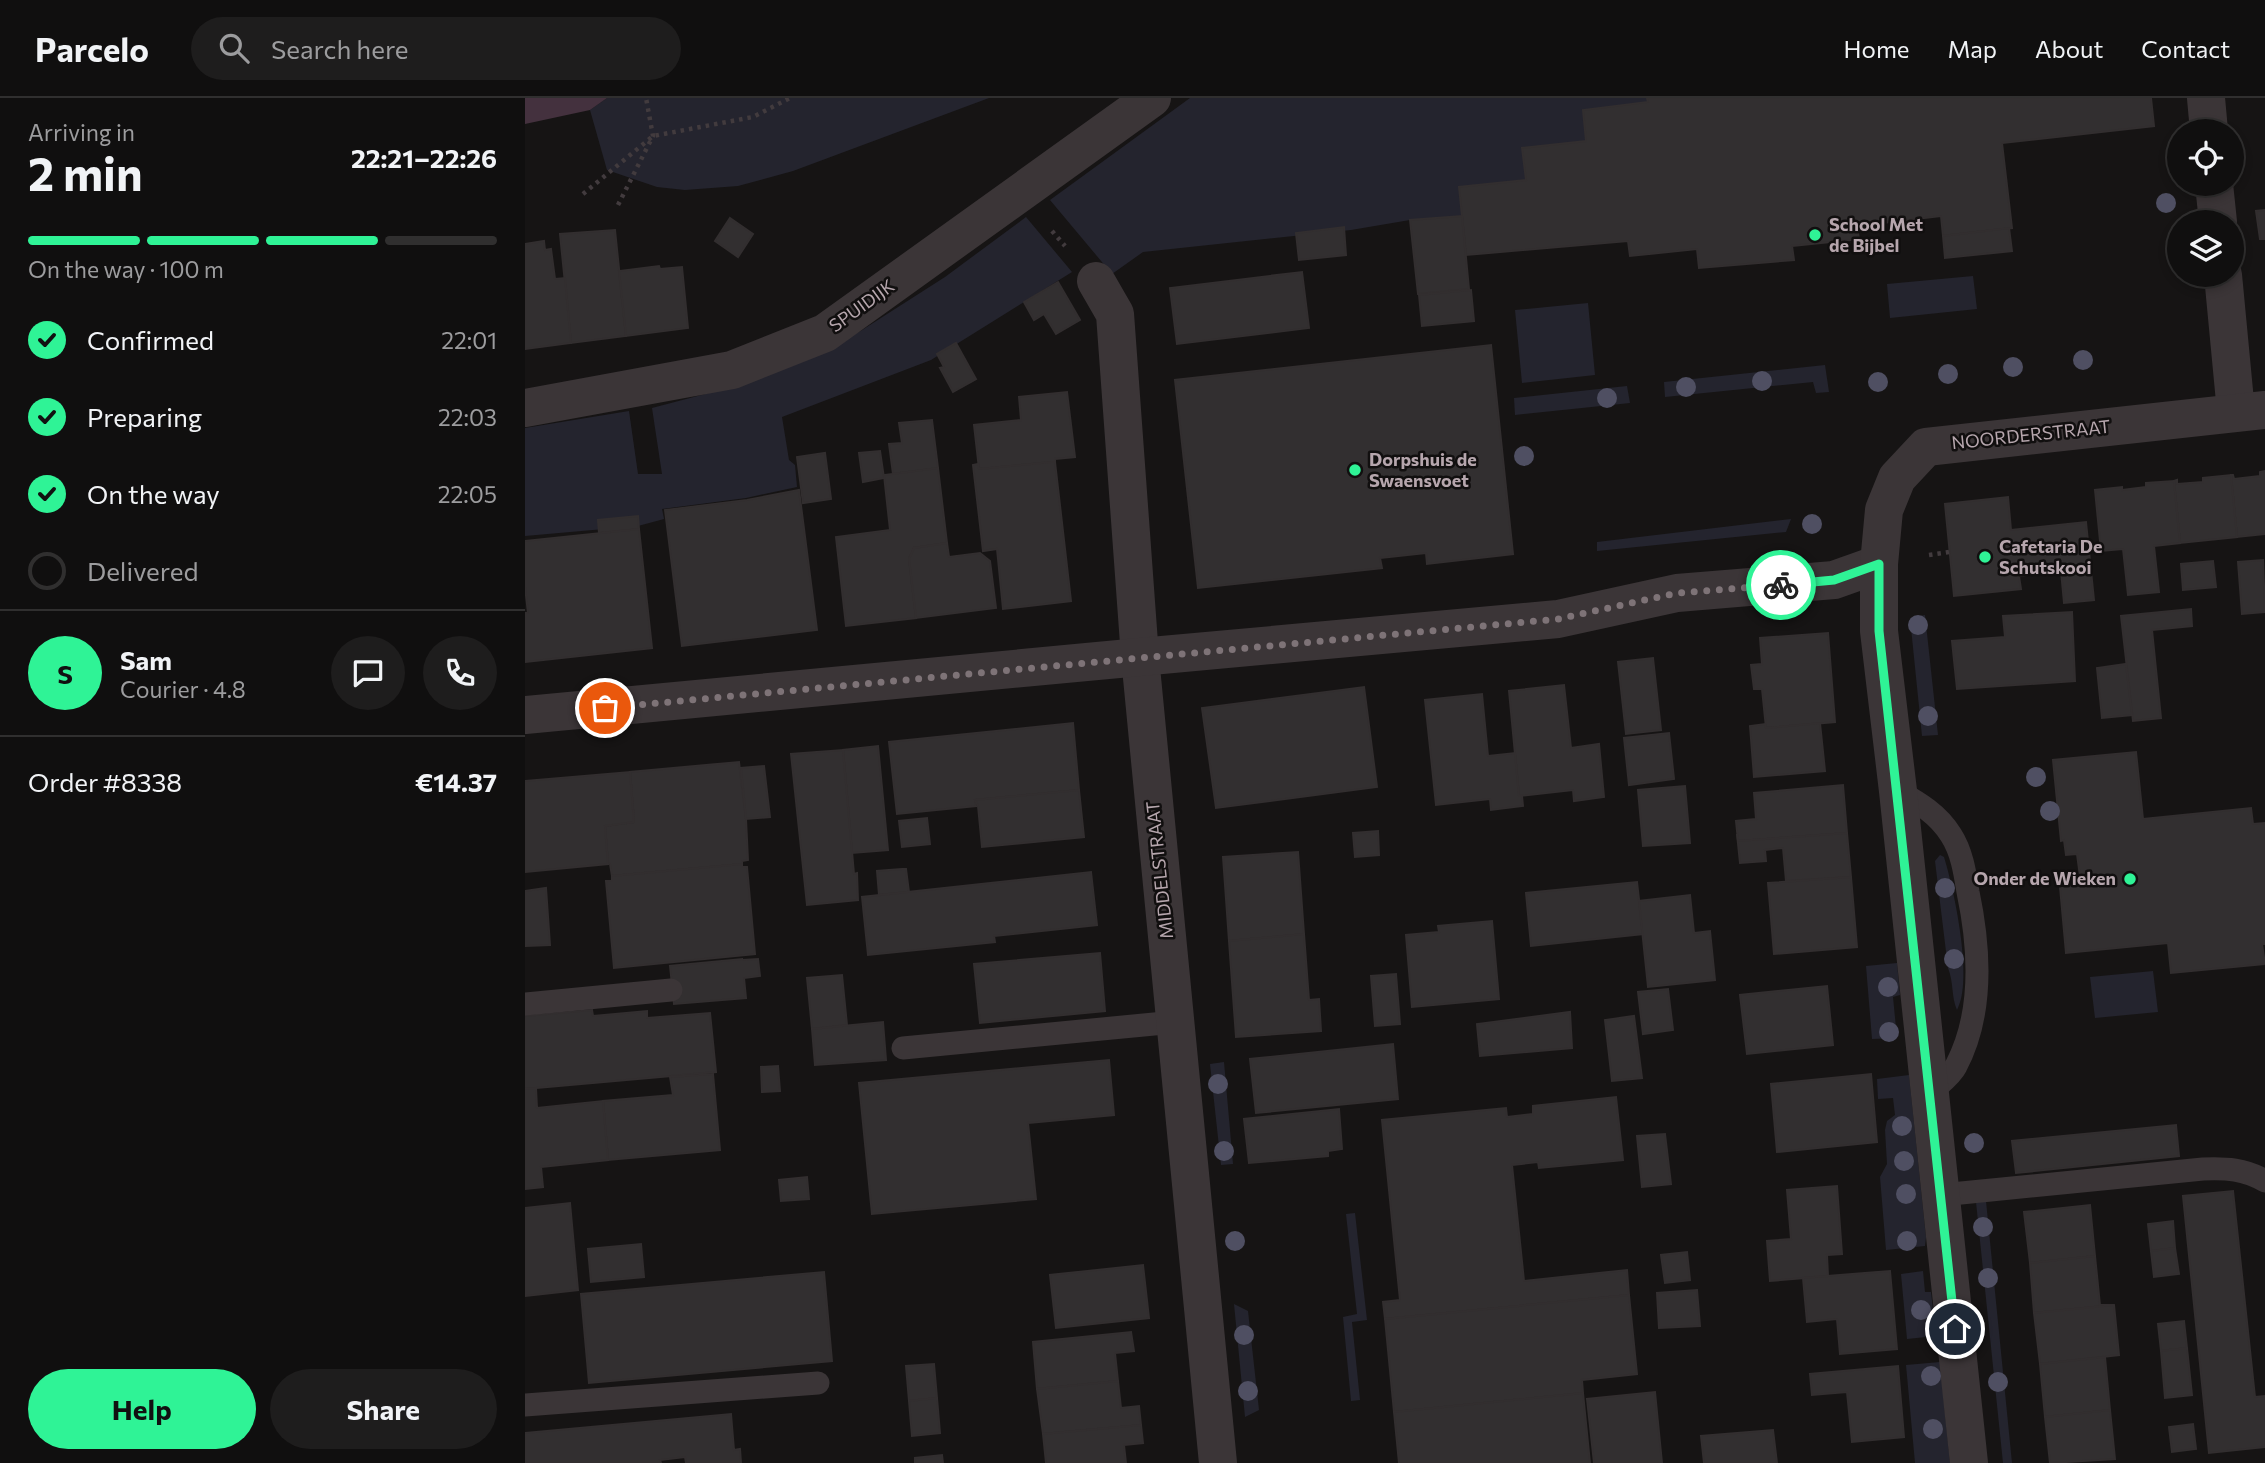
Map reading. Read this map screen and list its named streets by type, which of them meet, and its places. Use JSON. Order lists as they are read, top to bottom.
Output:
{
  "streets": {
    "street": ["SPUIDIJK", "NOORDERSTRAAT", "MIDDELSTRAAT"]
  },
  "places": [
    "School Met de Bijbel",
    "Dorpshuis de Swaensvoet",
    "Cafetaria De Schutskooi",
    "Onder de Wieken"
  ],
  "page": {
    "header": "Parcelo",
    "search": "Search here",
    "nav": [
      "Home",
      "Map",
      "About",
      "Contact"
    ],
    "heading": ["2 min", "Arriving in", "22:21–22:26"],
    "panel": [
      "Sam",
      "Courier · 4.8",
      "Order #8338",
      "€14.37"
    ],
    "bar": "On the way · 100 m",
    "list": [
      ["Confirmed", "22:01"],
      ["Preparing", "22:03"],
      ["On the way", "22:05"],
      "Delivered"
    ],
    "round": "S",
    "buttons": ["Help", "Share"]
  }
}
